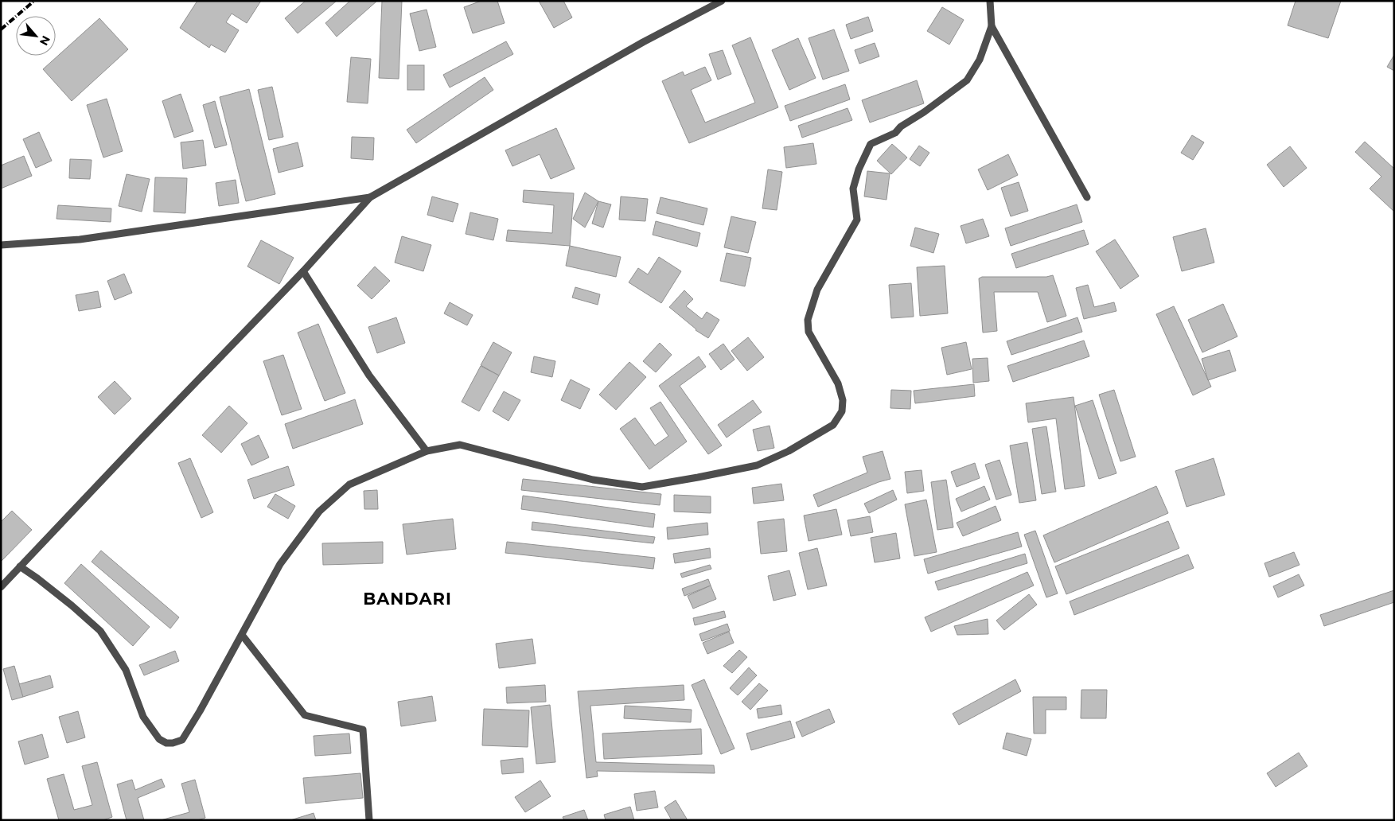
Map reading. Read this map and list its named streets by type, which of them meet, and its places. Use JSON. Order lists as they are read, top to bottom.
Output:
{
  "districts": ["BANDARI"],
  "north": "bottom right"
}
